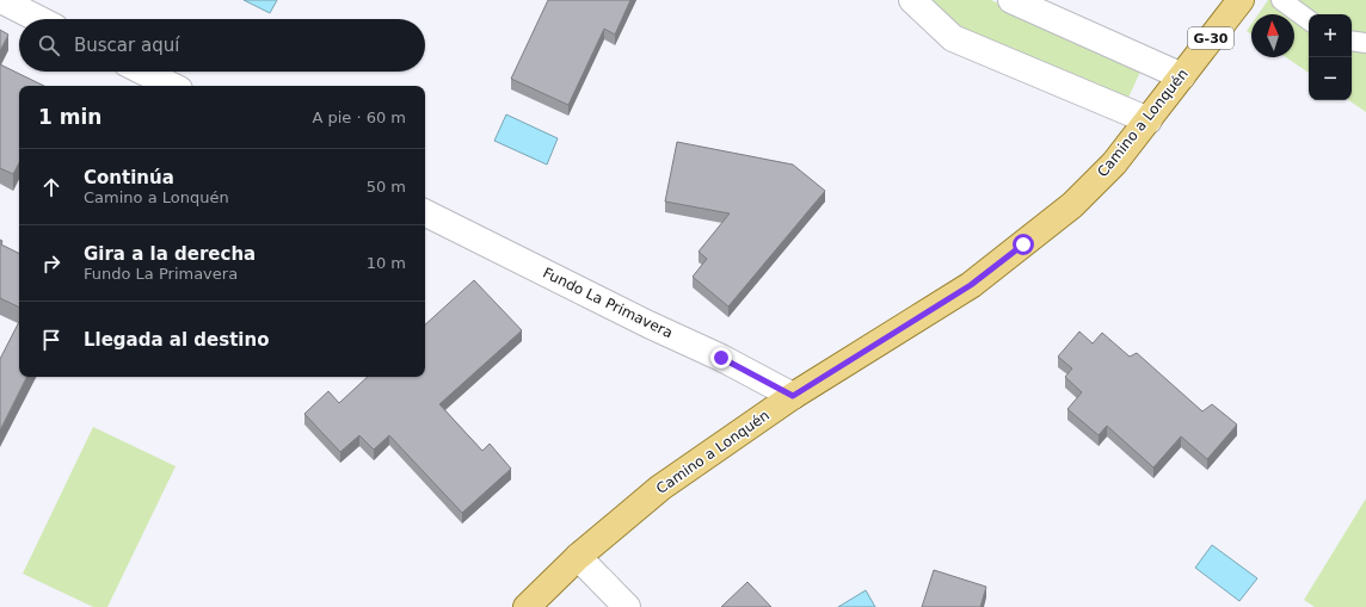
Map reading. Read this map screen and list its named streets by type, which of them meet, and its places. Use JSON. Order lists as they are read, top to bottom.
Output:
{
  "streets": {
    "main road": ["G-30", "Camino a Lonquén"],
    "street": ["Fundo La Primavera"]
  },
  "crossings": [
    ["Camino a Lonquén", "Fundo La Primavera"]
  ],
  "north": "top",
  "page": {
    "map_buttons": ["+", "−"],
    "search": "Buscar aquí",
    "heading": ["1 min", "A pie · 60 m"],
    "list": [
      ["Continúa", "Camino a Lonquén", "50 m"],
      ["Gira a la derecha", "Fundo La Primavera", "10 m"],
      "Llegada al destino"
    ]
  }
}
